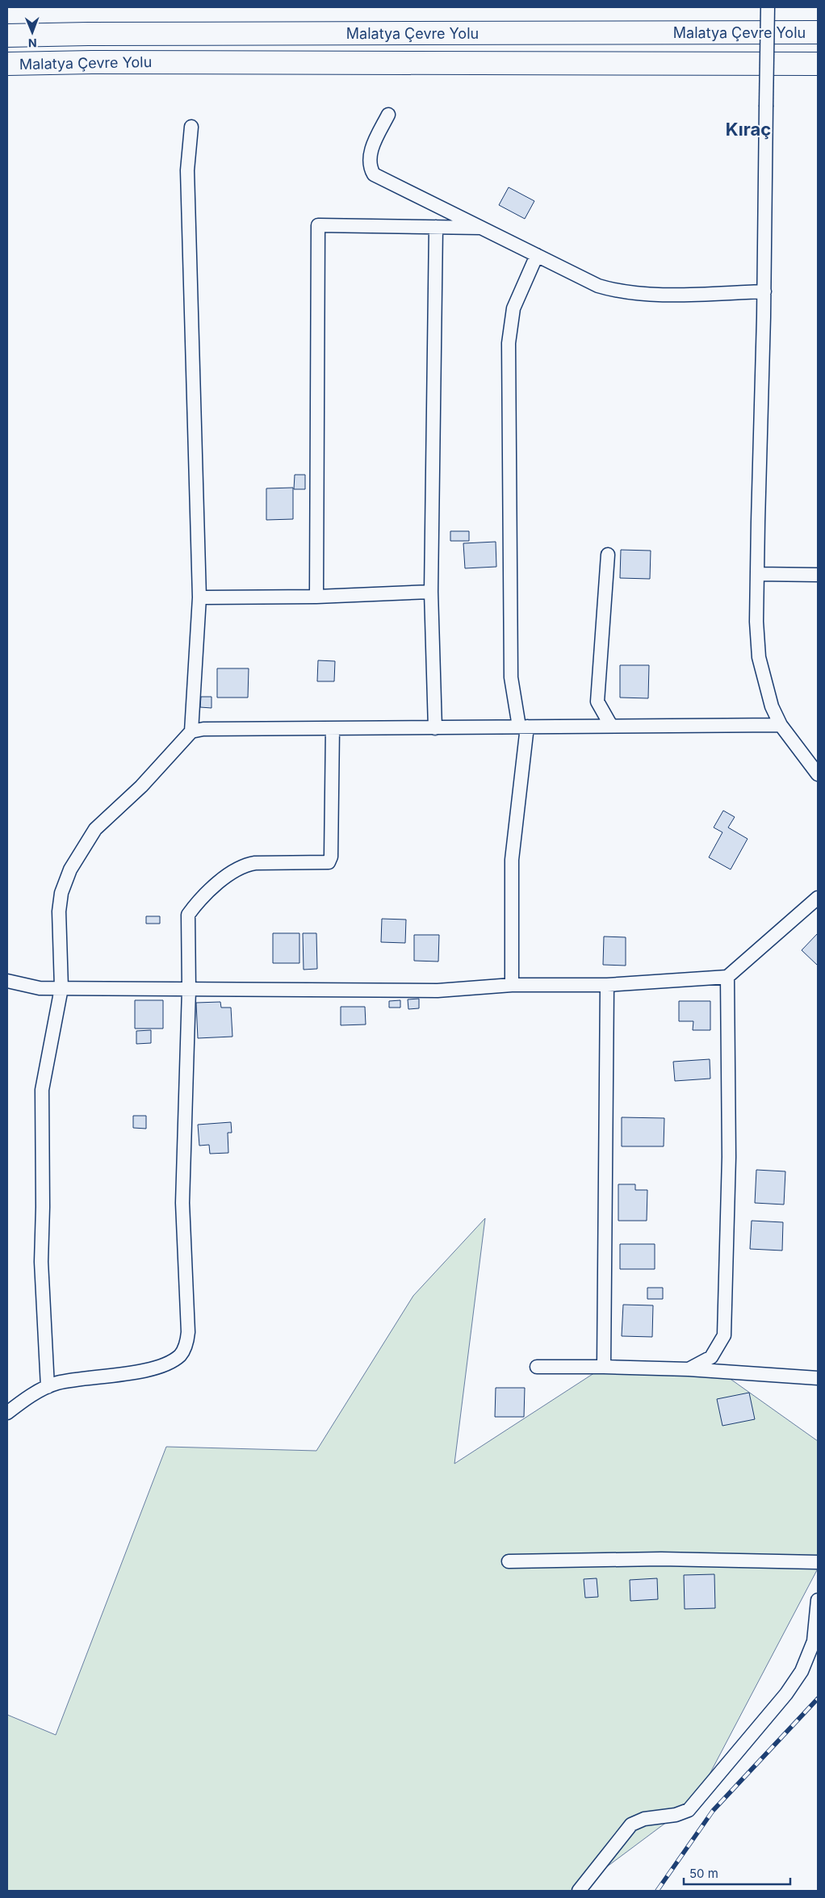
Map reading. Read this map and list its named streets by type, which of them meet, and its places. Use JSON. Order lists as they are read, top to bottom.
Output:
{
  "streets": {
    "highway": ["Malatya Çevre Yolu"]
  },
  "districts": ["Kıraç"],
  "scale_bar": "50 m",
  "north": "bottom"
}
